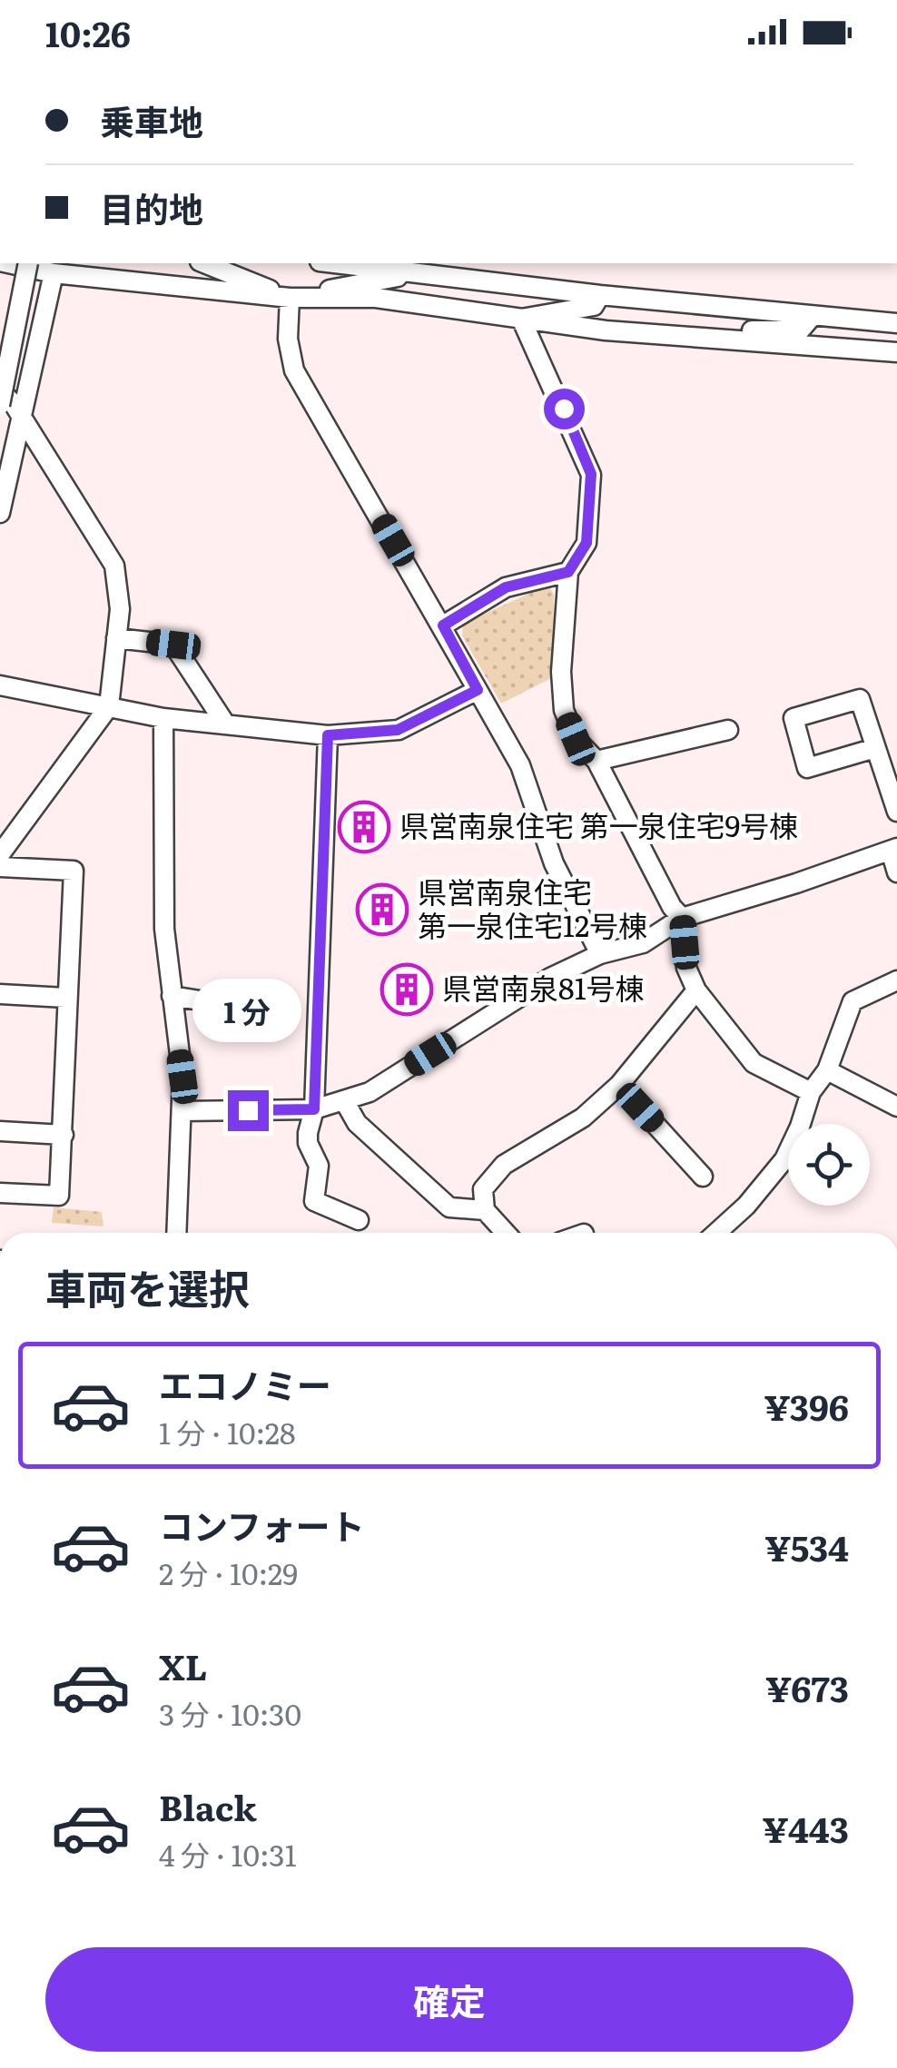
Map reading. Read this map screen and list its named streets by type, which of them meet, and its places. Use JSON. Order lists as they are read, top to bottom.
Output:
{
  "places": {
    "building": ["県営南泉住宅 第一泉住宅9号棟", "県営南泉住宅 第一泉住宅12号棟", "県営南泉81号棟"]
  },
  "page": {
    "status": "10:26",
    "banner": ["乗車地", "目的地"],
    "bubble": "1 分",
    "heading": "車両を選択",
    "list": [
      {
        "name": "エコノミー",
        "note": "1 分 · 10:28",
        "value": "¥396"
      },
      {
        "name": "コンフォート",
        "note": "2 分 · 10:29",
        "value": "¥534"
      },
      {
        "name": "XL",
        "note": "3 分 · 10:30",
        "value": "¥673"
      },
      {
        "name": "Black",
        "note": "4 分 · 10:31",
        "value": "¥443"
      }
    ],
    "buttons": "確定"
  }
}
